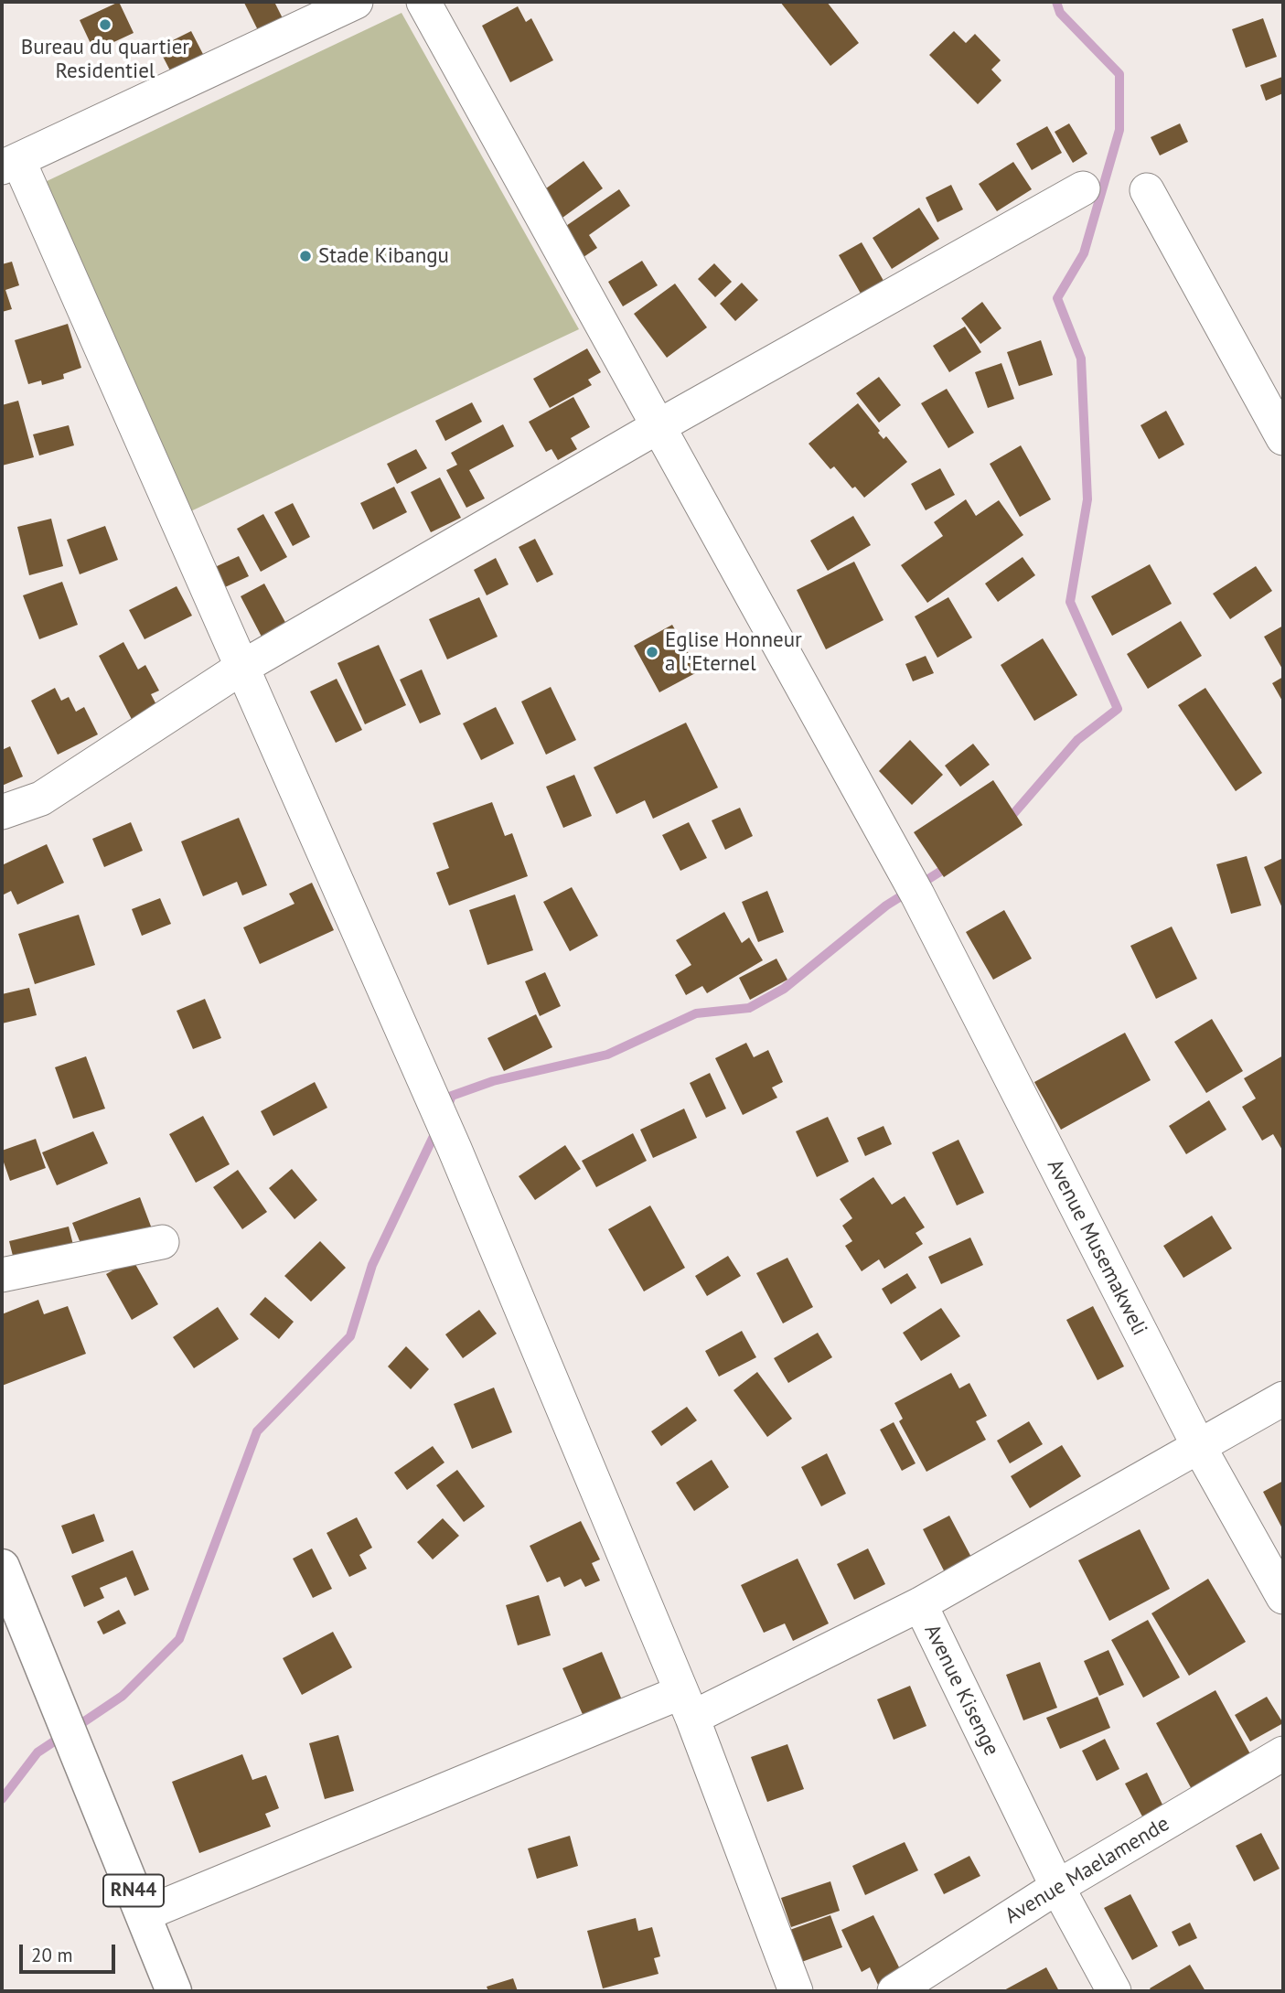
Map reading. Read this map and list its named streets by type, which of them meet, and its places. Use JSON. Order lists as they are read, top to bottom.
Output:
{
  "streets": {
    "main road": ["RN44"],
    "street": ["Avenue Musemakweli", "Avenue Kisenge", "Avenue Maelamende"]
  },
  "crossings": [
    ["Avenue Musemakweli", "Avenue Kisenge"],
    ["Avenue Kisenge", "Avenue Maelamende"]
  ],
  "places": ["Bureau du quartier Residentiel", "Stade Kibangu", "Eglise Honneur a l'Eternel"],
  "scale_bar": "20 m"
}
